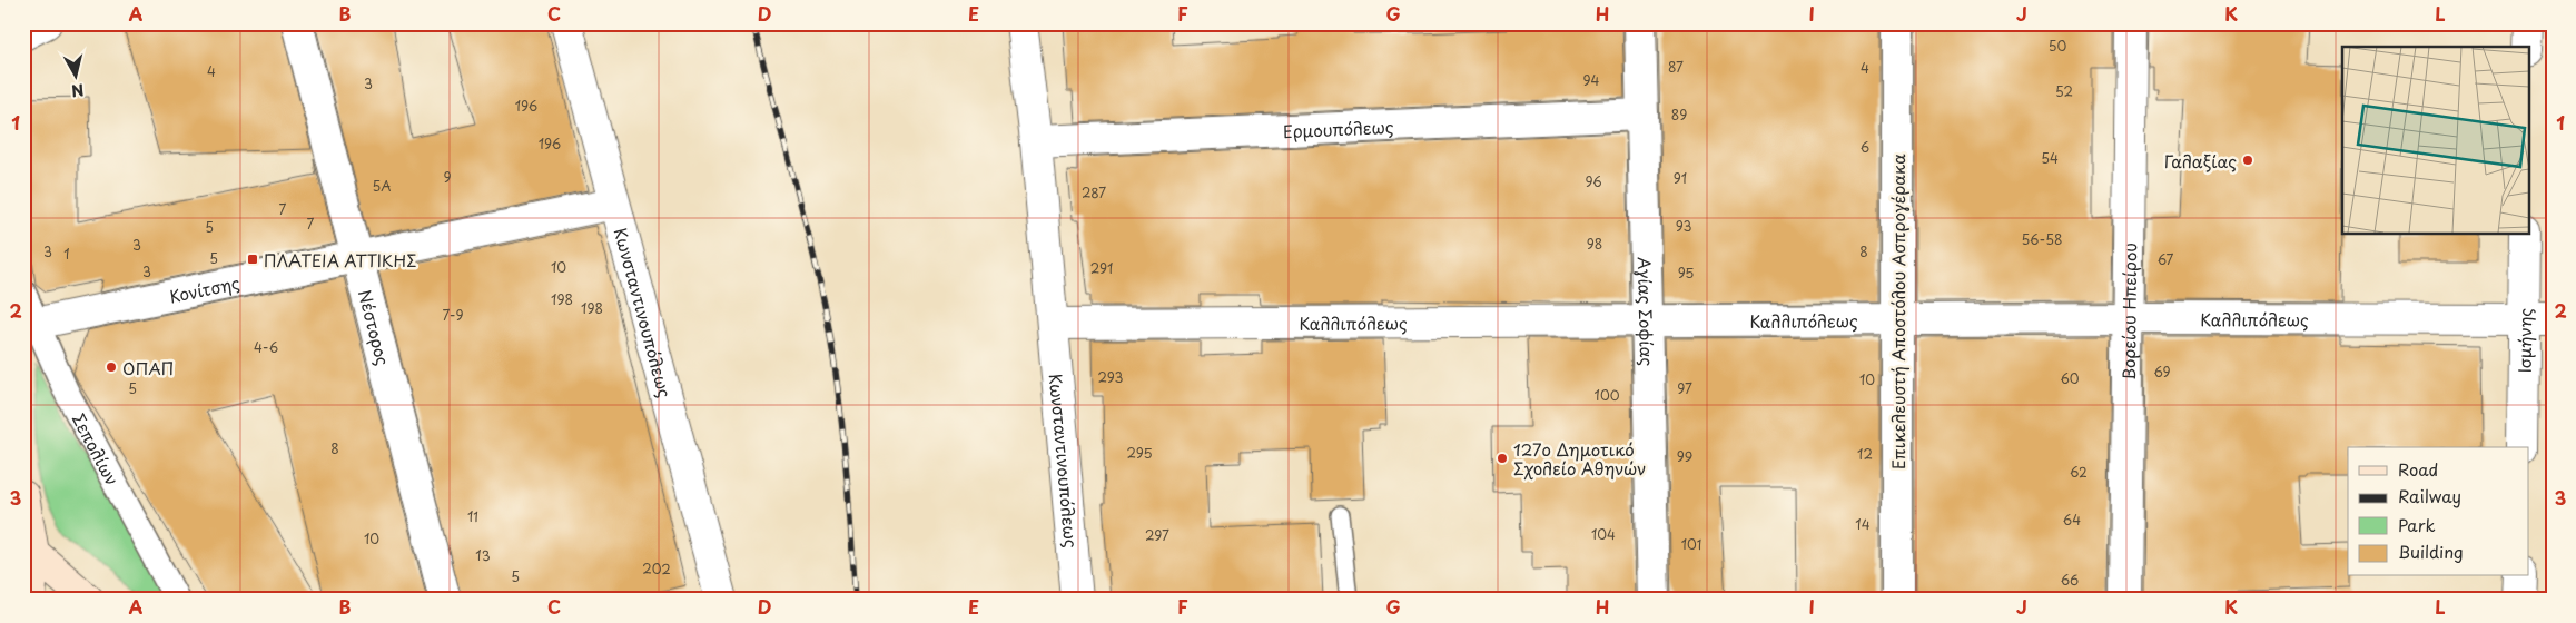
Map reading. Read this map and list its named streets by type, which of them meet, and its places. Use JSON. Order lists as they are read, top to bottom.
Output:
{
  "streets": {
    "street": [
      "Ερμουπόλεως",
      "Κονίτσης",
      "Κωνσταντινουπόλεως",
      "Αγίας Σοφίας",
      "Επικελευστή Αποστόλου Ασπρογέρακα",
      "Βορείου Ηπείρου",
      "Καλλιπόλεως",
      "Νέστορος",
      "Ισμήνης",
      "Σεπολίων"
    ]
  },
  "crossings": [
    ["Ερμουπόλεως", "Κωνσταντινουπόλεως"],
    ["Ερμουπόλεως", "Αγίας Σοφίας"],
    ["Κονίτσης", "Κωνσταντινουπόλεως"],
    ["Κονίτσης", "Νέστορος"],
    ["Κονίτσης", "Σεπολίων"],
    ["Κωνσταντινουπόλεως", "Καλλιπόλεως"],
    ["Αγίας Σοφίας", "Καλλιπόλεως"],
    ["Επικελευστή Αποστόλου Ασπρογέρακα", "Καλλιπόλεως"],
    ["Βορείου Ηπείρου", "Καλλιπόλεως"],
    ["Καλλιπόλεως", "Ισμήνης"]
  ],
  "places": {
    "other": ["Γαλαξίας", "ΟΠΑΠ", "127ο Δημοτικό Σχολείο Αθηνών"],
    "transit": ["ΠΛΑΤΕΙΑ ΑΤΤΙΚΗΣ"]
  },
  "house_numbers": [
    "50",
    "87",
    "4",
    "4",
    "94",
    "3",
    "52",
    "196",
    "89",
    "196",
    "6",
    "54",
    "9",
    "91",
    "96",
    "5Α",
    "287",
    "7",
    "7",
    "93",
    "5",
    "56-58",
    "98",
    "3",
    "3",
    "8",
    "1",
    "5",
    "67",
    "10",
    "291",
    "3",
    "95",
    "198",
    "198",
    "7-9",
    "4-6",
    "69",
    "293",
    "60",
    "10",
    "5",
    "97",
    "100",
    "8",
    "295",
    "12",
    "99",
    "62",
    "11",
    "64",
    "14",
    "104",
    "297",
    "10",
    "101",
    "13",
    "202",
    "5",
    "66"
  ],
  "legend": [
    "Road",
    "Railway",
    "Park",
    "Building"
  ],
  "north": "bottom",
  "grid": {
    "columns": [
      "A",
      "B",
      "C",
      "D",
      "E",
      "F",
      "G",
      "H",
      "I",
      "J",
      "K",
      "L"
    ],
    "rows": ["1", "2", "3"]
  }
}
